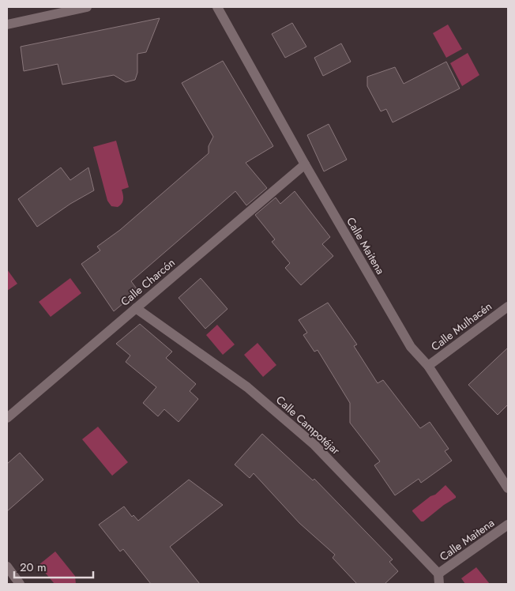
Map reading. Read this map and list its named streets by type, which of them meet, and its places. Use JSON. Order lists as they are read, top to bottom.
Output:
{
  "streets": {
    "street": [
      "Calle Maitena",
      "Calle Charcón",
      "Calle Mulhacén",
      "Calle Campotéjar"
    ]
  },
  "crossings": [
    ["Calle Maitena", "Calle Charcón"],
    ["Calle Maitena", "Calle Mulhacén"],
    ["Calle Maitena", "Calle Campotéjar"],
    ["Calle Charcón", "Calle Campotéjar"]
  ],
  "scale_bar": "20 m"
}
